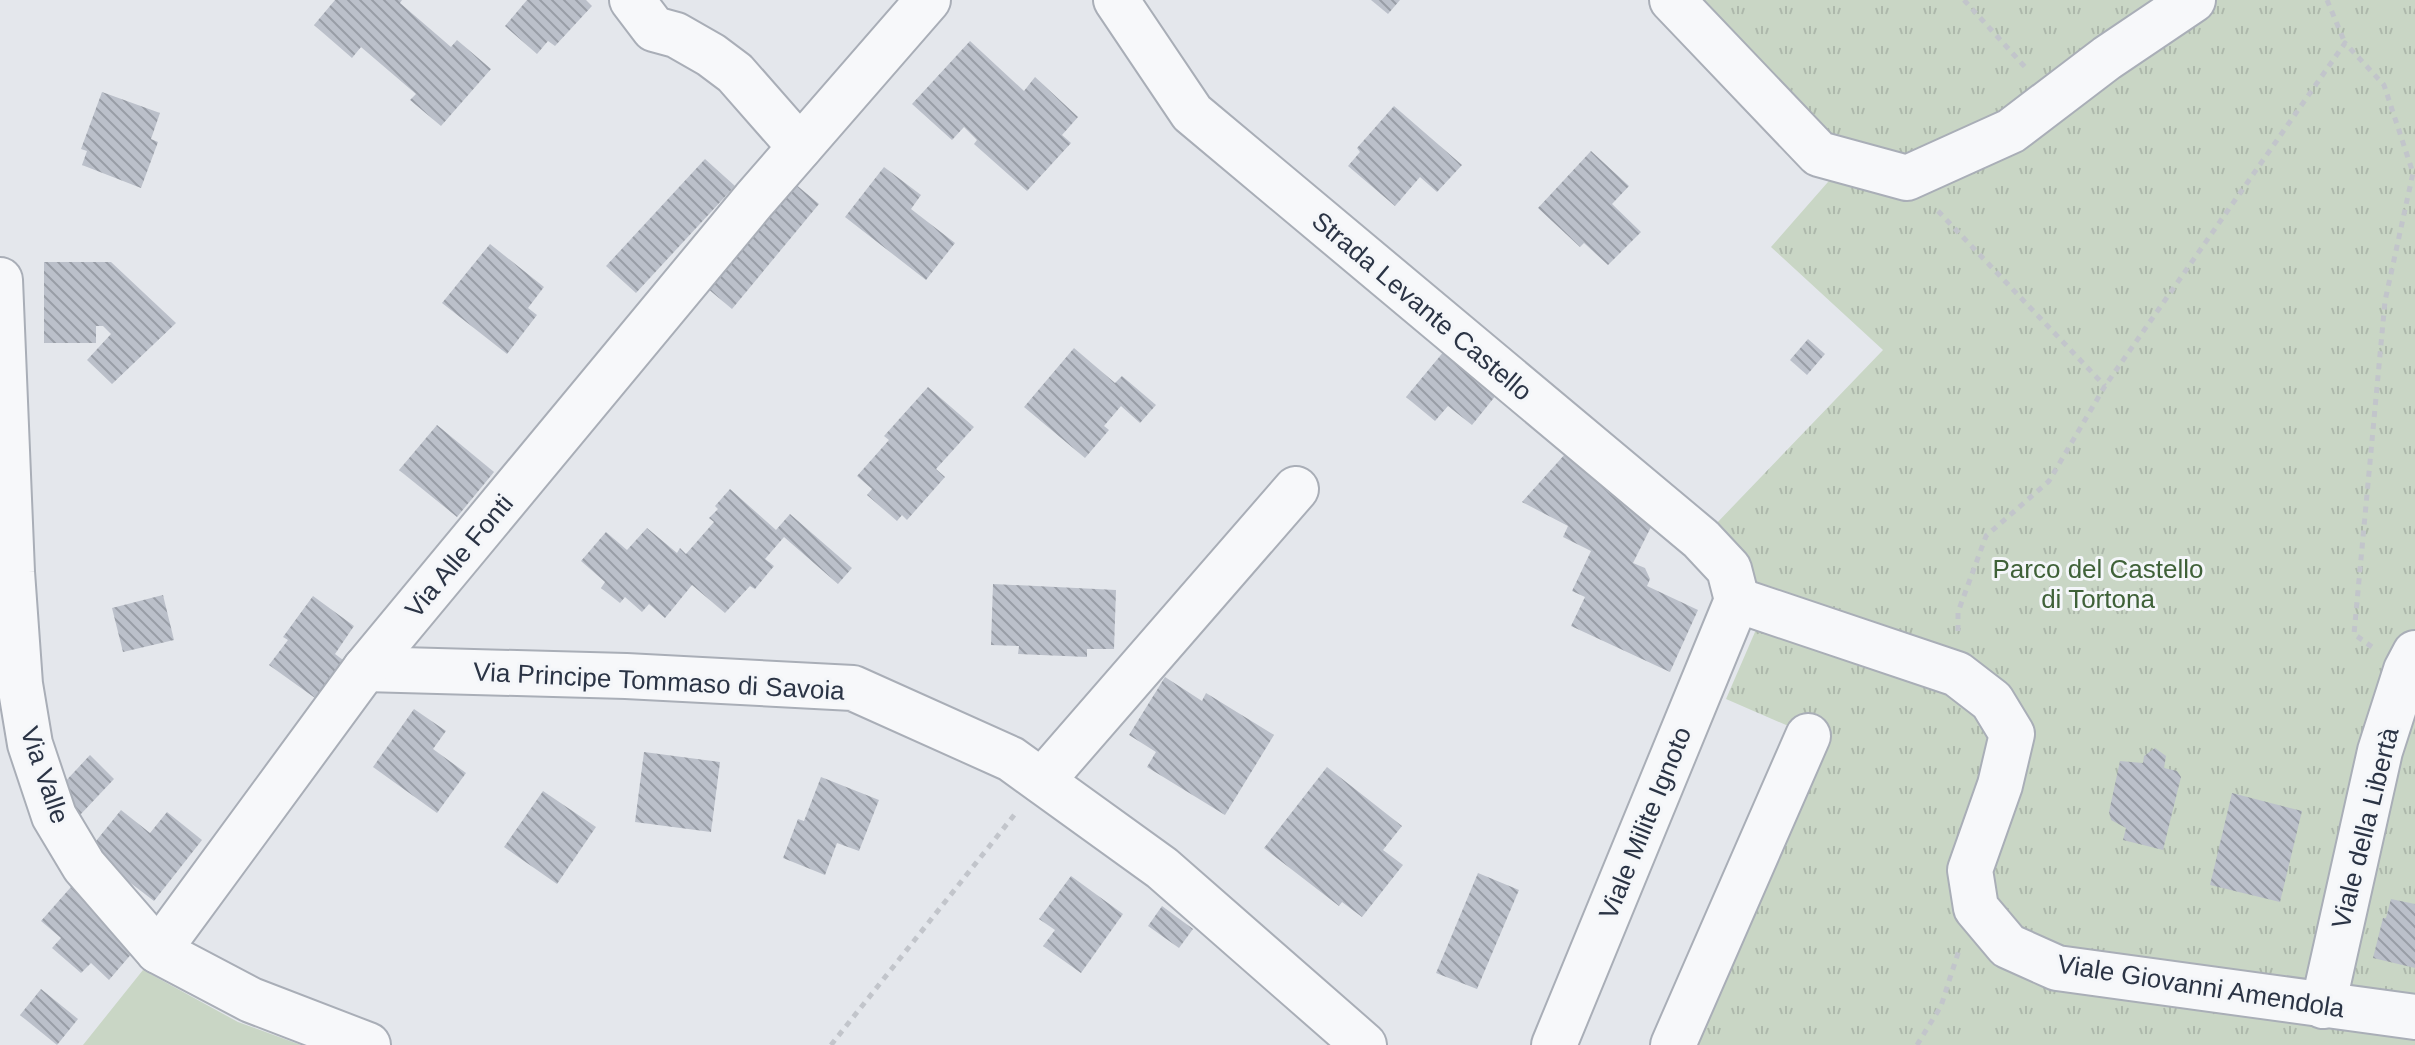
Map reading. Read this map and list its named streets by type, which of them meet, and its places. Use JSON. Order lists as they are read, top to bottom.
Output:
{
  "streets": {
    "street": [
      "Strada Levante Castello",
      "Via Alle Fonti",
      "Via Principe Tommaso di Savoia",
      "Via Valle",
      "Viale Milite Ignoto",
      "Viale della Libertà",
      "Viale Giovanni Amendola"
    ]
  },
  "crossings": [
    ["Strada Levante Castello", "Viale Milite Ignoto"],
    ["Via Alle Fonti", "Via Principe Tommaso di Savoia"],
    ["Via Alle Fonti", "Via Valle"],
    ["Viale della Libertà", "Viale Giovanni Amendola"]
  ],
  "parks": ["Parco del Castello di Tortona"]
}
